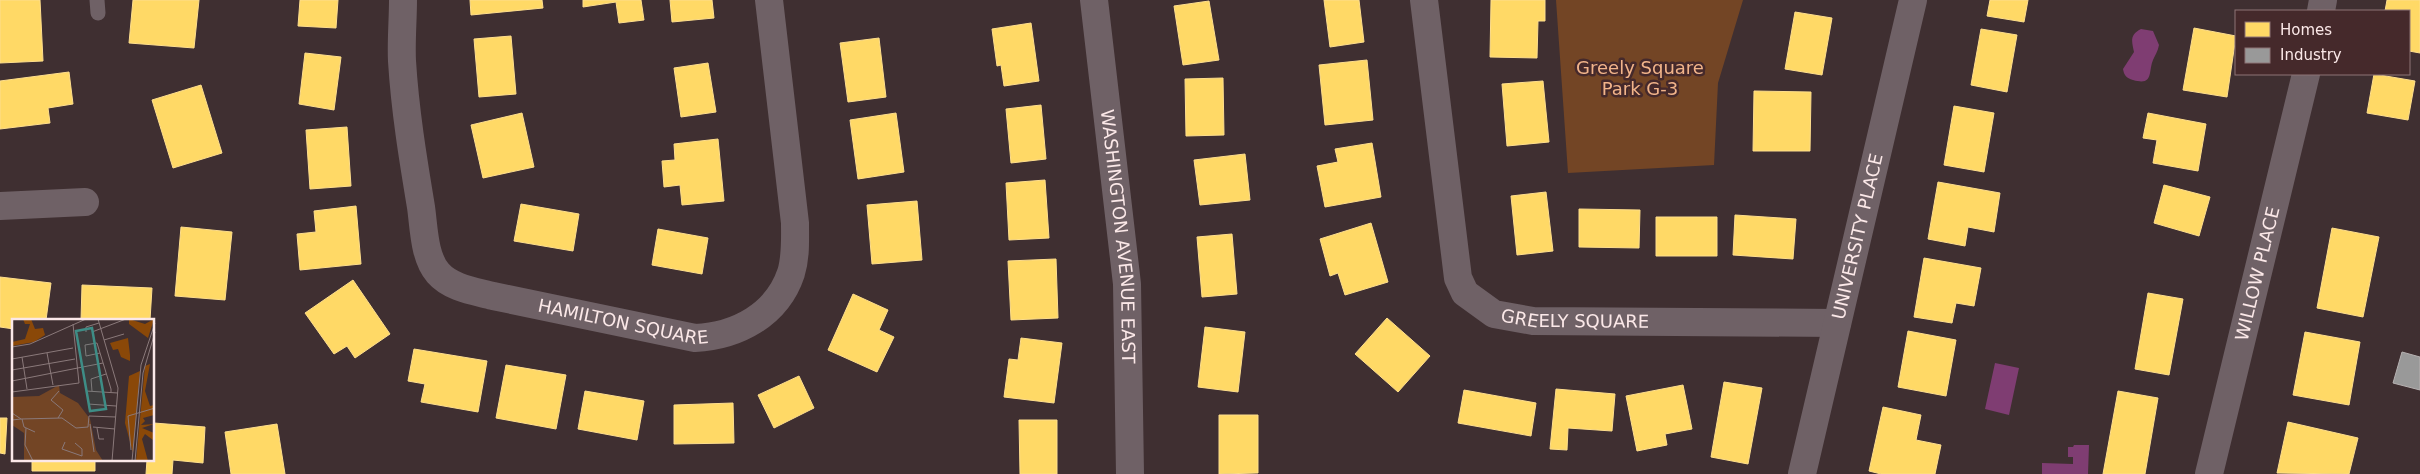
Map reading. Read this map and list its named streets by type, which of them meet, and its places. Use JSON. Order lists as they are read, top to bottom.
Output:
{
  "streets": {
    "street": [
      "WASHINGTON AVENUE EAST",
      "UNIVERSITY PLACE",
      "WILLOW PLACE",
      "GREELY SQUARE",
      "HAMILTON SQUARE"
    ]
  },
  "crossings": [
    ["UNIVERSITY PLACE", "GREELY SQUARE"]
  ],
  "parks": ["Greely Square Park G-3"],
  "legend": ["Homes", "Industry"]
}
